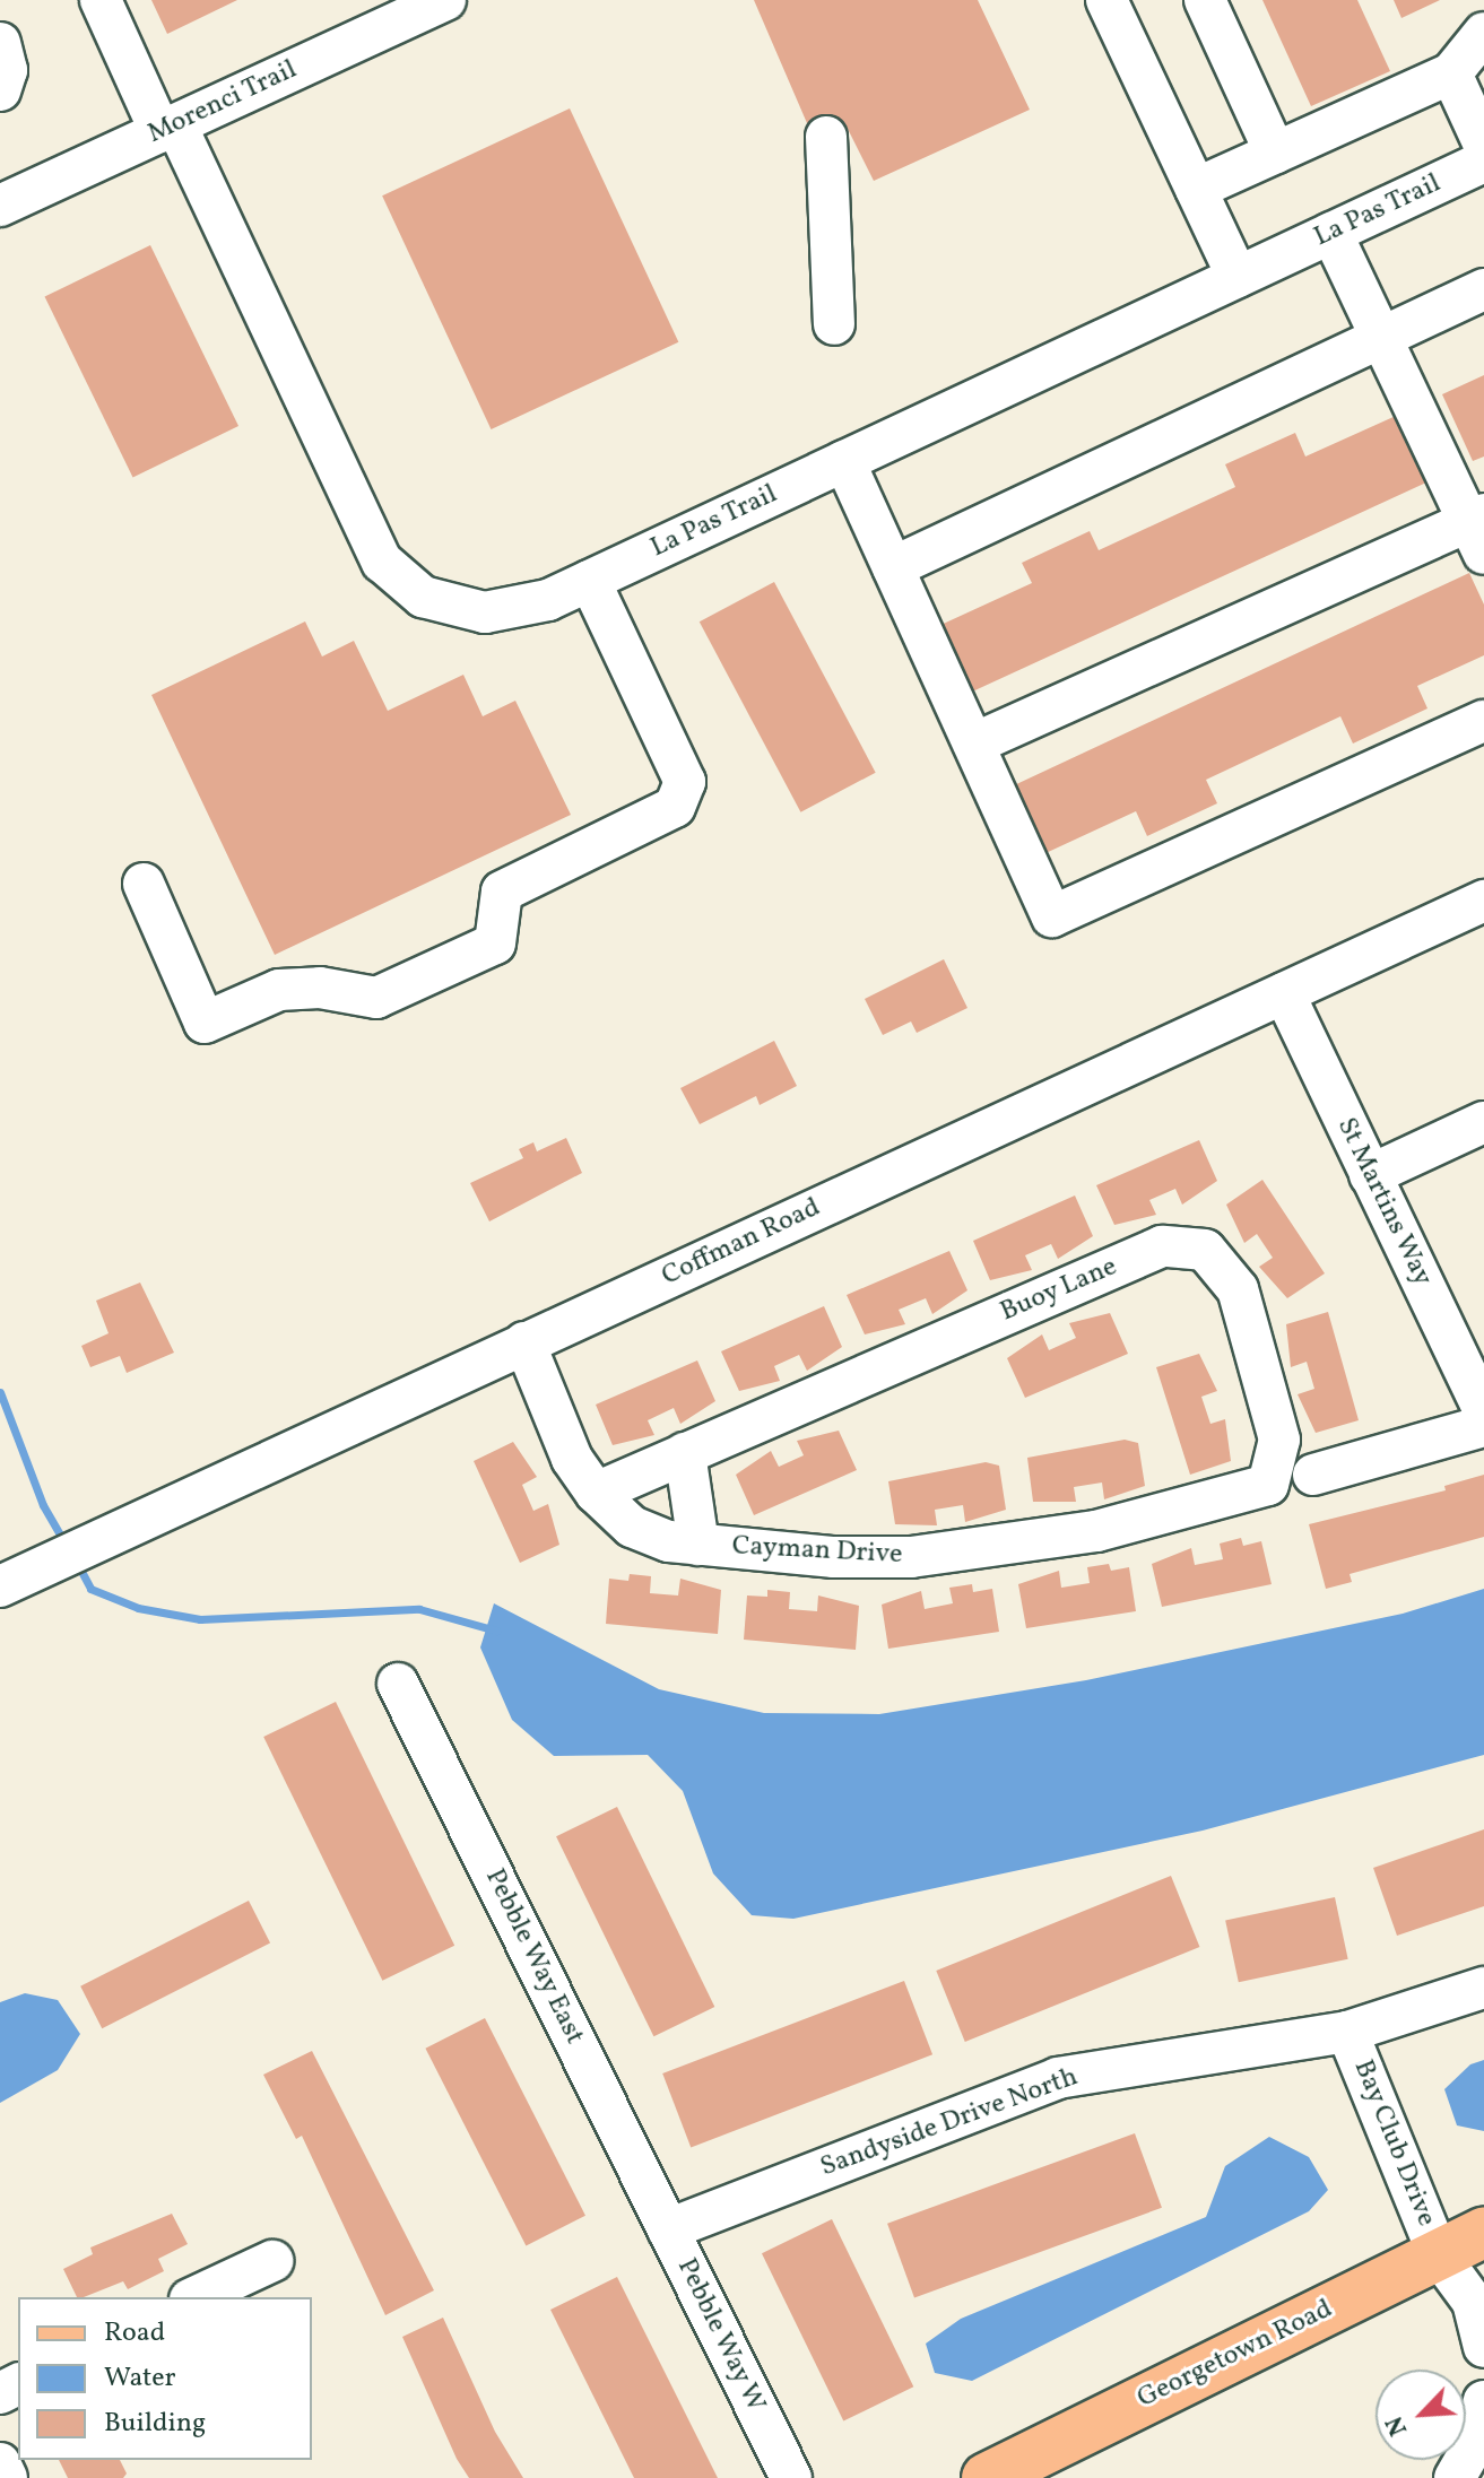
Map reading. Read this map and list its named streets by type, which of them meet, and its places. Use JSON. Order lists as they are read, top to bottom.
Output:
{
  "streets": {
    "main road": ["Georgetown Road"],
    "street": [
      "Morenci Trail",
      "La Pas Trail",
      "St Martins Way",
      "Coffman Road",
      "Buoy Lane",
      "Cayman Drive",
      "Pebble Way East",
      "Sandyside Drive North",
      "Bay Club Drive",
      "Pebble Way W"
    ]
  },
  "crossings": [
    ["Morenci Trail", "La Pas Trail"],
    ["St Martins Way", "Coffman Road"],
    ["Coffman Road", "Cayman Drive"],
    ["Buoy Lane", "Cayman Drive"],
    ["Pebble Way East", "Sandyside Drive North"],
    ["Pebble Way East", "Pebble Way W"],
    ["Sandyside Drive North", "Bay Club Drive"],
    ["Sandyside Drive North", "Pebble Way W"],
    ["Bay Club Drive", "Georgetown Road"]
  ],
  "legend": ["Road", "Water", "Building"],
  "north": "bottom left"
}
